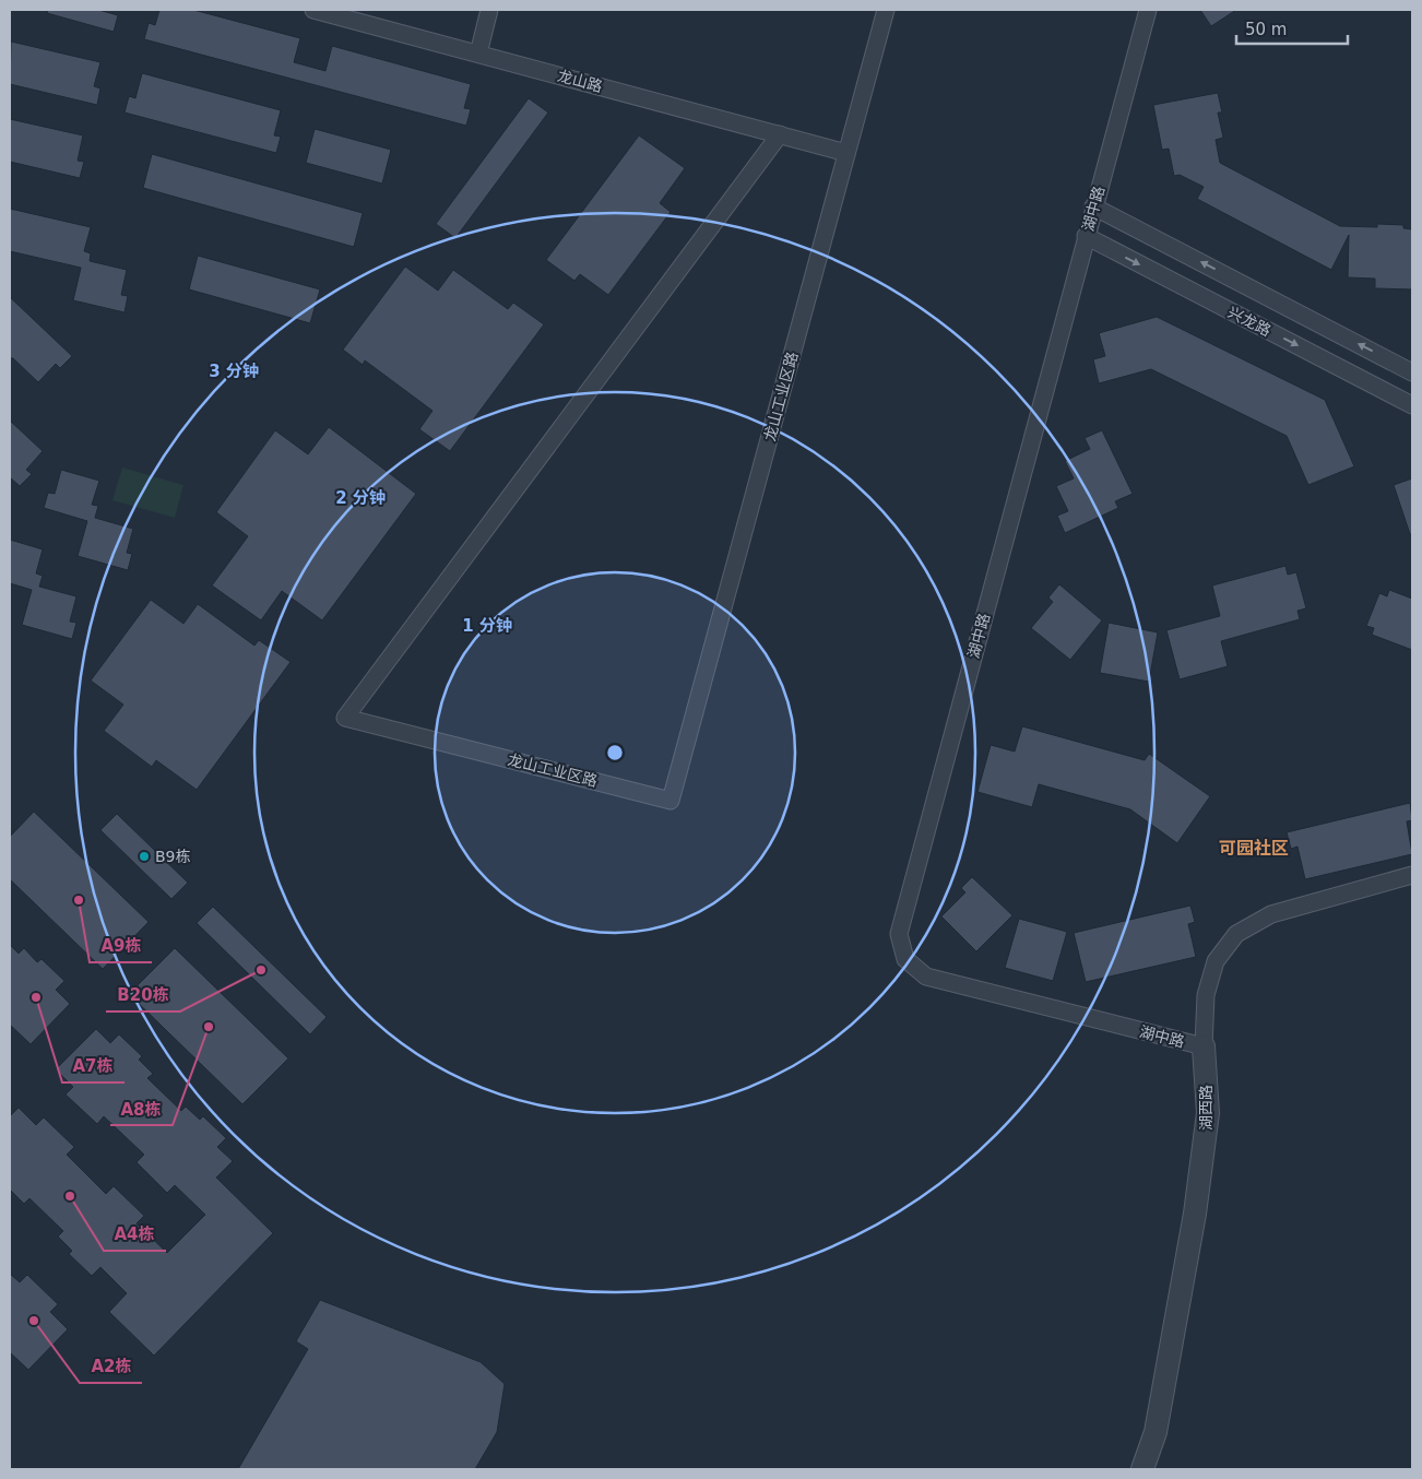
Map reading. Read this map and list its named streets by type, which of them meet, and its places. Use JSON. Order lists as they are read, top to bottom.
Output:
{
  "streets": {
    "street": [
      "龙山路",
      "湖中路",
      "兴龙路",
      "龙山工业区路",
      "湖西路"
    ]
  },
  "crossings": [
    ["龙山路", "龙山工业区路"],
    ["湖中路", "兴龙路"],
    ["湖中路", "湖西路"]
  ],
  "districts": ["可园社区"],
  "places": [
    "B9栋",
    "A9栋",
    "B20栋",
    "A7栋",
    "A8栋",
    "A4栋",
    "A2栋"
  ],
  "scale_bar": "50 m",
  "rings": ["3 分钟", "2 分钟", "1 分钟"]
}
